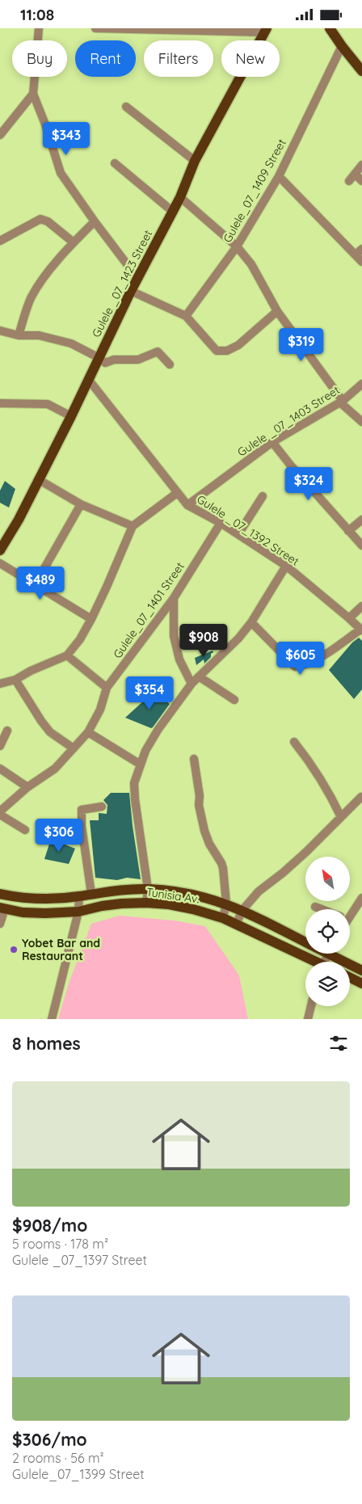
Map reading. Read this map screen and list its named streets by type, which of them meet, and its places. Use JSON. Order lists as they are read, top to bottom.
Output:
{
  "streets": {
    "main road": ["Gulele _07_1423 Street", "Tunisia Av."],
    "street": [
      "Gulele_07_1409 Street",
      "Gulele _07_1403 Street",
      "Gulele _07_1392 Street",
      "Gulele_07_1401 Street"
    ]
  },
  "crossings": [
    ["Gulele _07_1423 Street", "Gulele _07_1392 Street"],
    ["Gulele _07_1403 Street", "Gulele _07_1392 Street"],
    ["Gulele _07_1392 Street", "Gulele_07_1401 Street"]
  ],
  "places": ["Yobet Bar and Restaurant"],
  "north": "top left",
  "page": {
    "status": "11:08",
    "chip": [
      "Buy",
      "Rent",
      "Filters",
      "New"
    ],
    "price": [
      "$343",
      "$319",
      "$324",
      "$489",
      "$908",
      "$605",
      "$354",
      "$306"
    ],
    "heading": "8 homes",
    "list": [
      {
        "name": "$908/mo",
        "note": "5 rooms · 178 m² · Gulele _07_1397 Street"
      },
      {
        "name": "$306/mo",
        "note": "2 rooms · 56 m² · Gulele_07_1399 Street"
      }
    ]
  }
}
